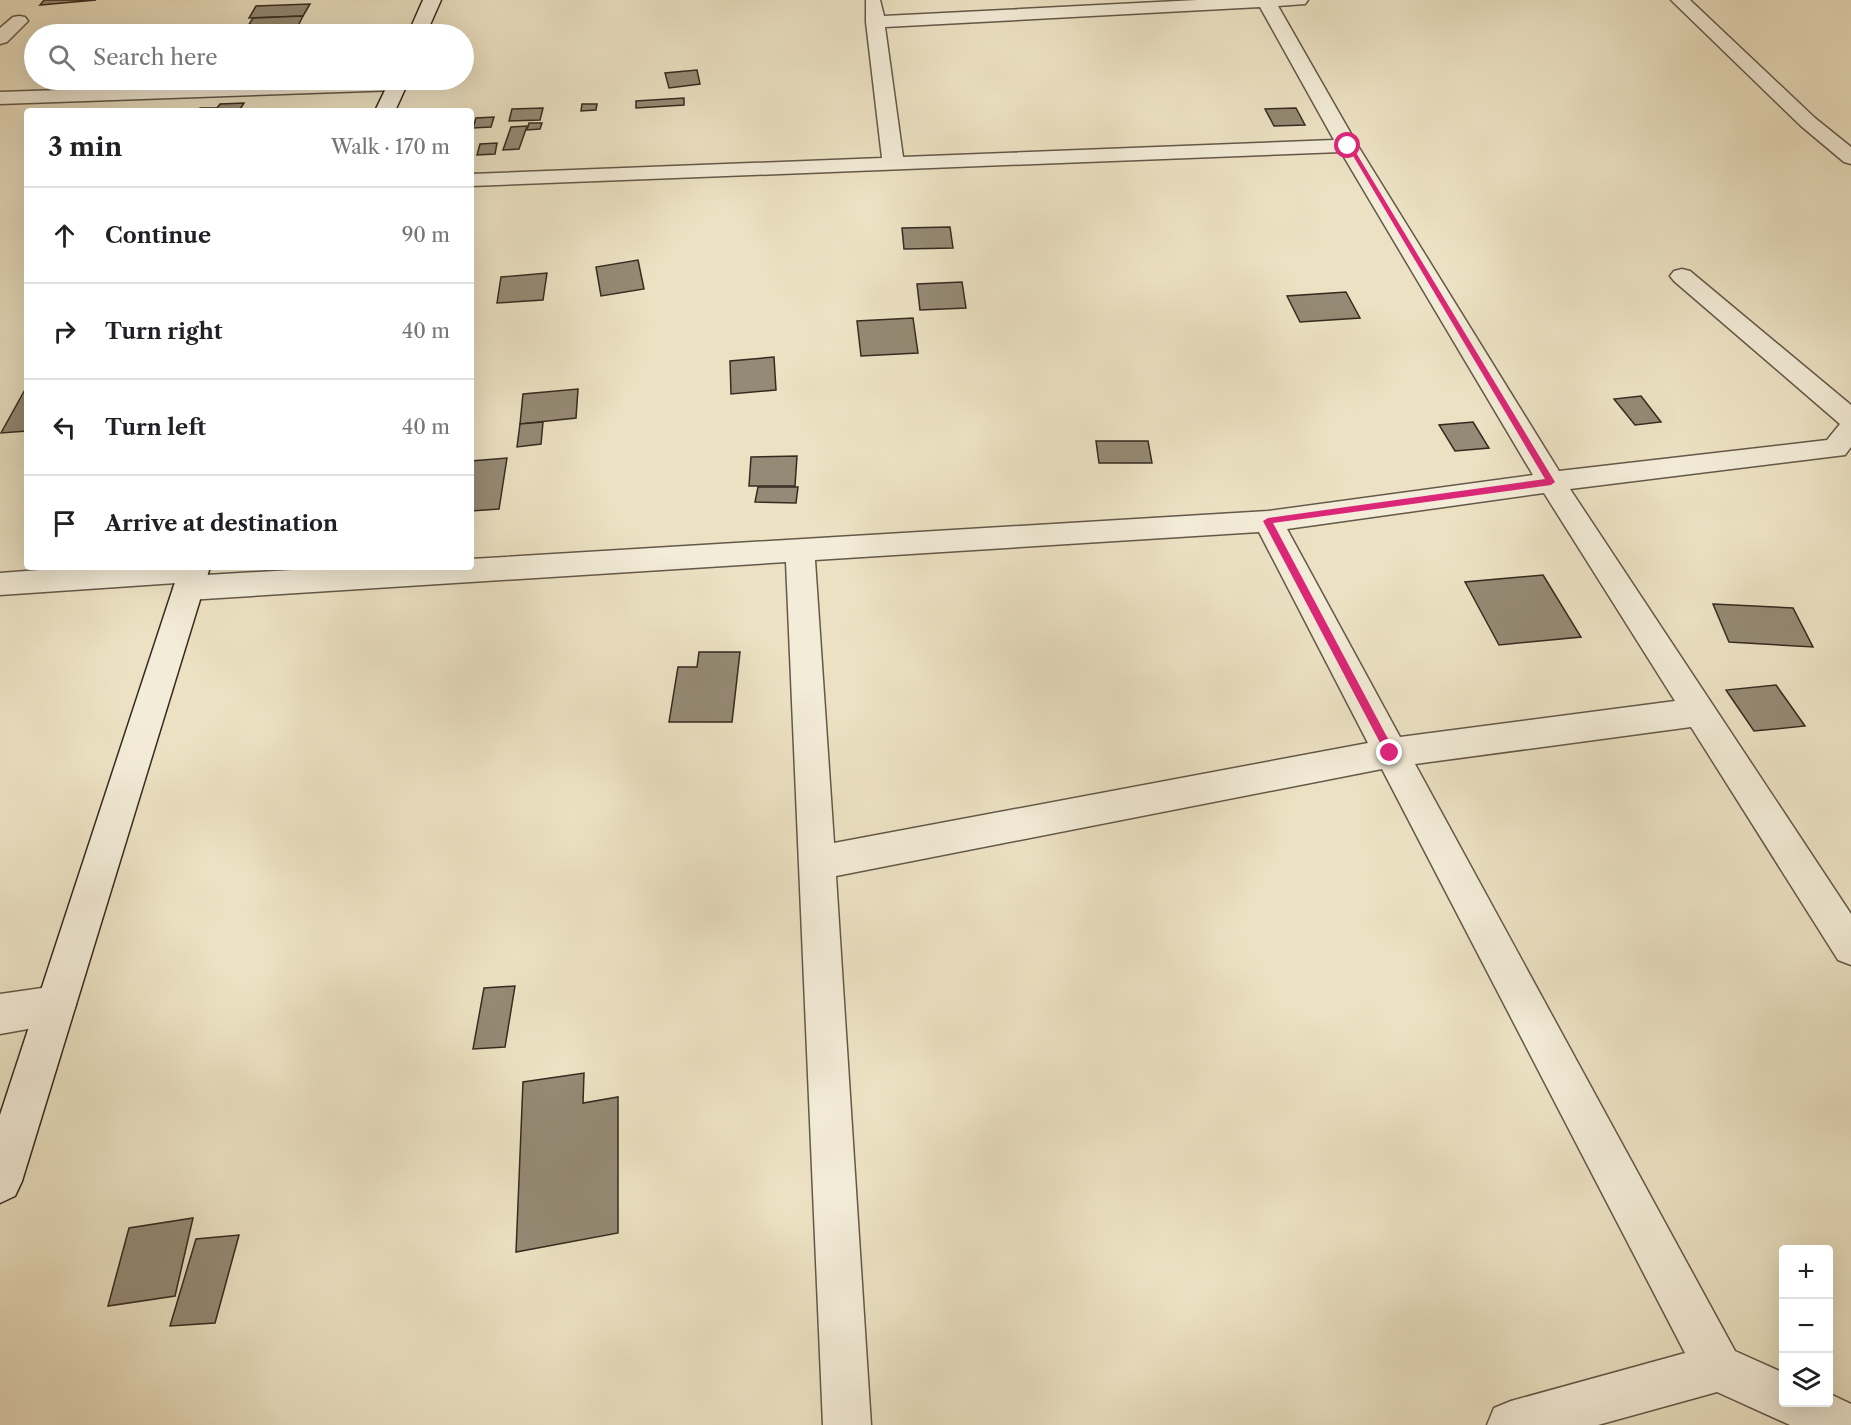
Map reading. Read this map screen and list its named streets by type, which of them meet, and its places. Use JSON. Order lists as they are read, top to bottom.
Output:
{
  "page": {
    "search": "Search here",
    "heading": ["3 min", "Walk · 170 m"],
    "list": [
      ["Continue", "90 m"],
      ["Turn right", "40 m"],
      ["Turn left", "40 m"],
      "Arrive at destination"
    ],
    "map_buttons": ["+", "−"]
  }
}
